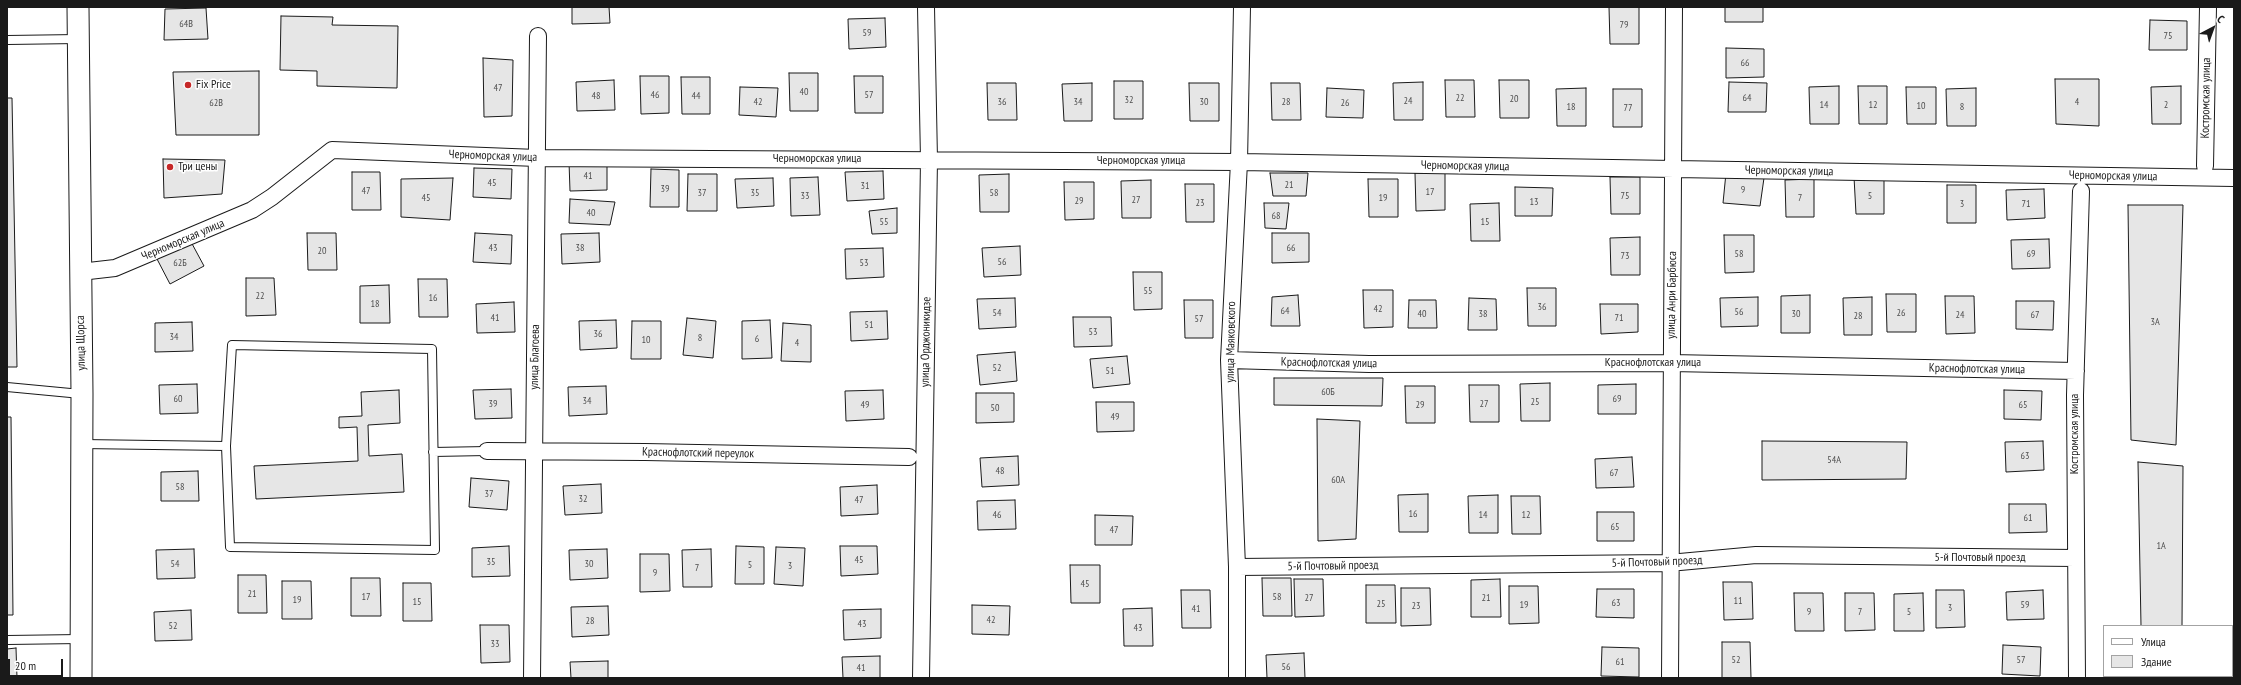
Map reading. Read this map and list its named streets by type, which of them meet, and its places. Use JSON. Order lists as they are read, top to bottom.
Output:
{
  "streets": {
    "street": [
      "Костромская улица",
      "Черноморская улица",
      "улица Анри Барбюса",
      "улица Орджоникидзе",
      "улица Маяковского",
      "улица Щорса",
      "улица Благоева",
      "Краснофлотская улица",
      "Краснофлотский переулок",
      "5-й Почтовый проезд"
    ]
  },
  "crossings": [
    ["Костромская улица", "Краснофлотская улица"],
    ["Костромская улица", "5-й Почтовый проезд"],
    ["Черноморская улица", "улица Анри Барбюса"],
    ["Черноморская улица", "улица Орджоникидзе"],
    ["Черноморская улица", "улица Маяковского"],
    ["Черноморская улица", "улица Щорса"],
    ["Черноморская улица", "улица Благоева"],
    ["улица Анри Барбюса", "Краснофлотская улица"],
    ["улица Анри Барбюса", "5-й Почтовый проезд"],
    ["улица Маяковского", "Краснофлотская улица"],
    ["улица Маяковского", "5-й Почтовый проезд"],
    ["улица Благоева", "Краснофлотский переулок"]
  ],
  "places": ["Fix Price", "Три цены"],
  "house_numbers": [
    "64В",
    "79",
    "59",
    "75",
    "66",
    "47",
    "40",
    "46",
    "57",
    "48",
    "44",
    "22",
    "64",
    "20",
    "32",
    "24",
    "42",
    "36",
    "34",
    "30",
    "28",
    "4",
    "62В",
    "26",
    "14",
    "12",
    "2",
    "10",
    "18",
    "8",
    "77",
    "41",
    "45",
    "21",
    "31",
    "39",
    "9",
    "47",
    "17",
    "37",
    "35",
    "58",
    "33",
    "75",
    "5",
    "45",
    "19",
    "7",
    "27",
    "29",
    "13",
    "23",
    "3",
    "71",
    "40",
    "68",
    "55",
    "15",
    "43",
    "38",
    "66",
    "20",
    "58",
    "69",
    "73",
    "56",
    "62Б",
    "53",
    "55",
    "22",
    "16",
    "18",
    "36",
    "42",
    "64",
    "56",
    "54",
    "26",
    "40",
    "38",
    "30",
    "24",
    "67",
    "28",
    "41",
    "71",
    "57",
    "3А",
    "51",
    "53",
    "36",
    "34",
    "8",
    "6",
    "10",
    "4",
    "52",
    "51",
    "60Б",
    "60",
    "69",
    "34",
    "25",
    "39",
    "27",
    "49",
    "29",
    "65",
    "50",
    "49",
    "63",
    "54А",
    "48",
    "67",
    "60А",
    "58",
    "37",
    "32",
    "47",
    "16",
    "46",
    "14",
    "12",
    "61",
    "65",
    "47",
    "1А",
    "45",
    "35",
    "54",
    "30",
    "5",
    "3",
    "7",
    "9",
    "45",
    "21",
    "17",
    "58",
    "27",
    "21",
    "19",
    "11",
    "15",
    "63",
    "25",
    "19",
    "59",
    "23",
    "3",
    "41",
    "9",
    "7",
    "5",
    "42",
    "28",
    "43",
    "52",
    "43",
    "33",
    "52",
    "57",
    "61",
    "56",
    "41"
  ],
  "legend": ["Улица", "Здание"],
  "scale_bar": "20 m",
  "north": "top right"
}
